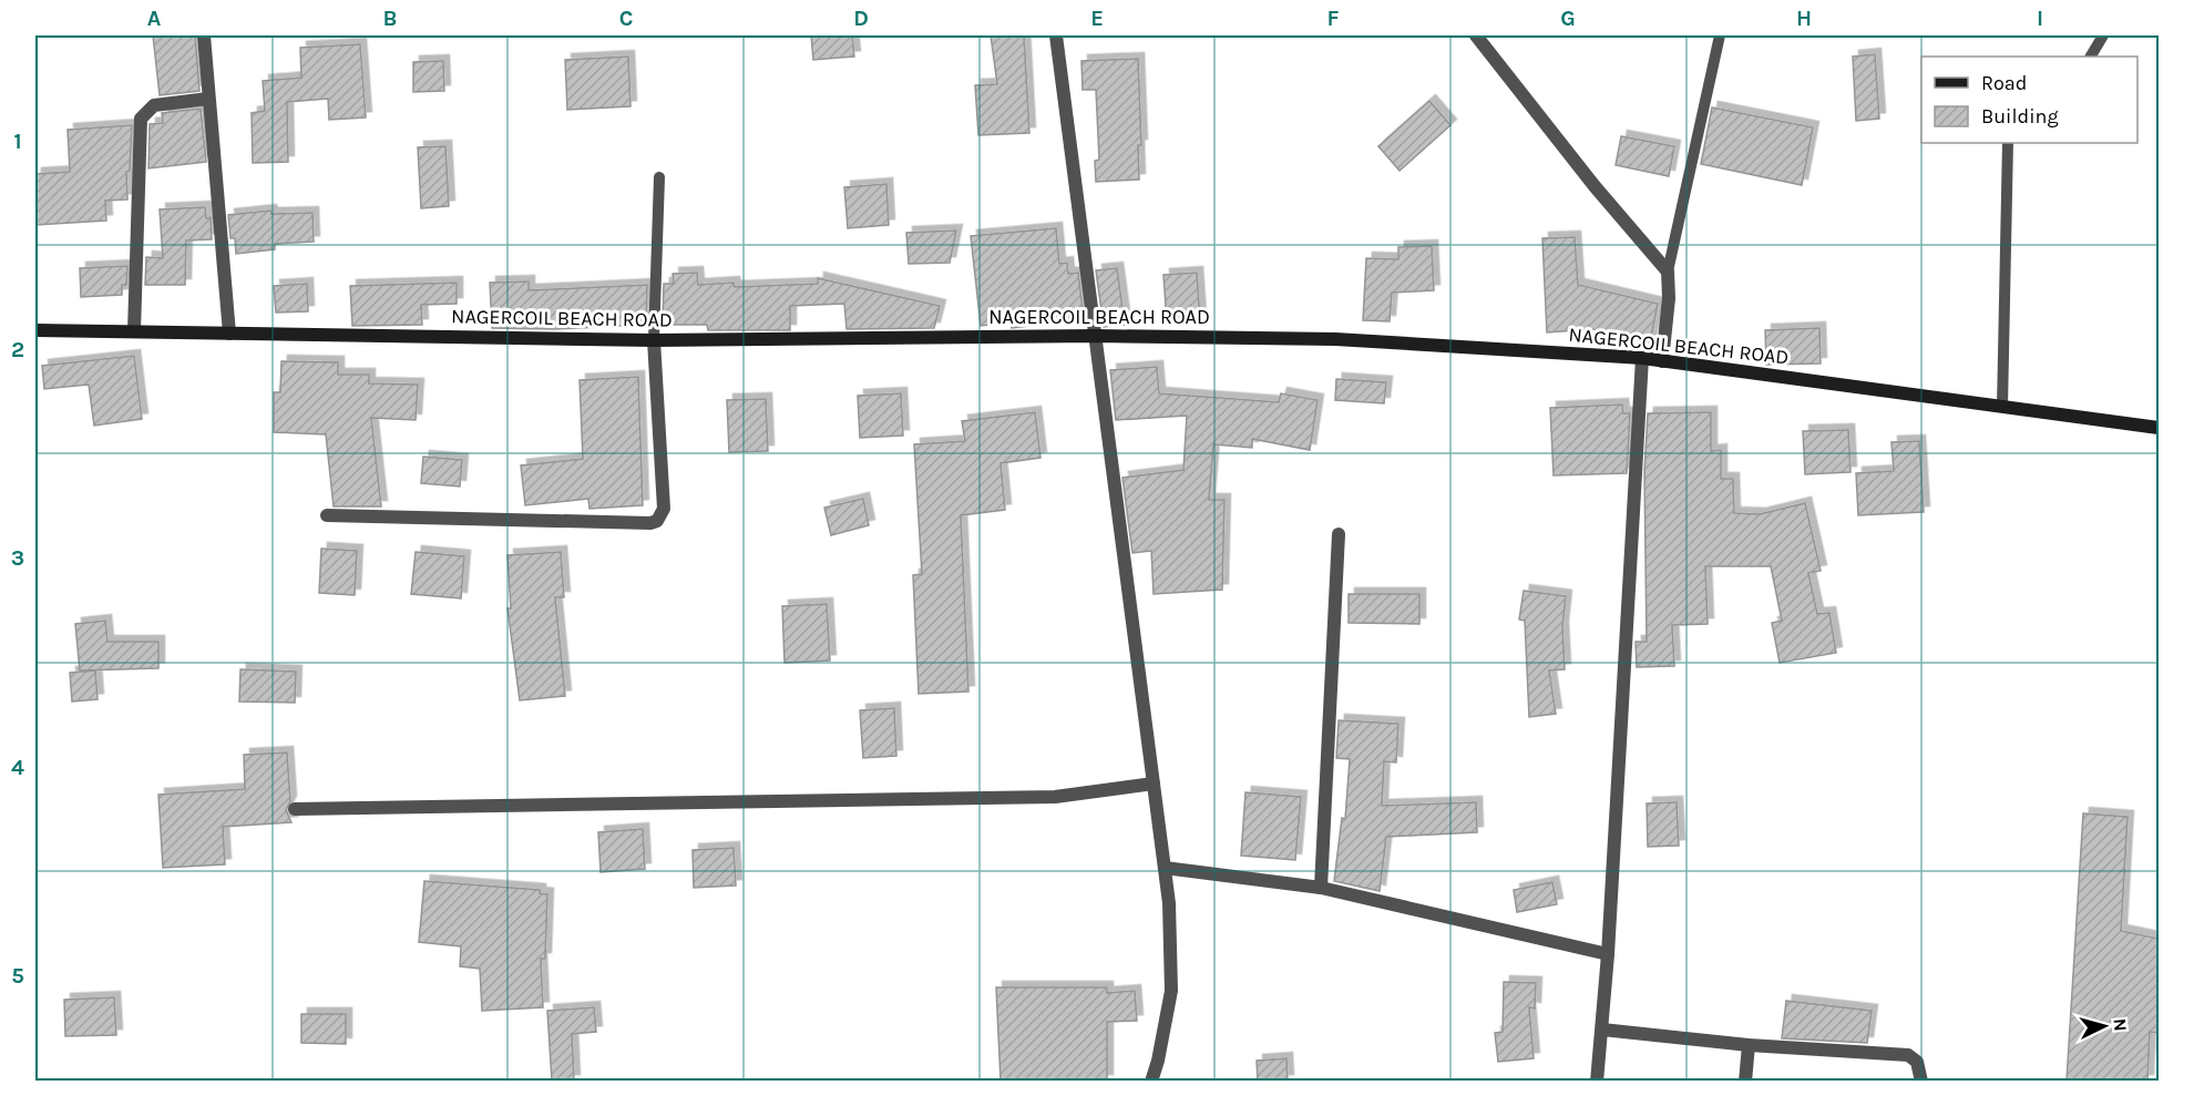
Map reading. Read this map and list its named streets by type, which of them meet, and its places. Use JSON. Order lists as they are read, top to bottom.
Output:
{
  "streets": {
    "main road": ["NAGERCOIL BEACH ROAD"]
  },
  "legend": ["Road", "Building"],
  "north": "right",
  "grid": {
    "columns": [
      "A",
      "B",
      "C",
      "D",
      "E",
      "F",
      "G",
      "H",
      "I"
    ],
    "rows": [
      "1",
      "2",
      "3",
      "4",
      "5"
    ]
  }
}
